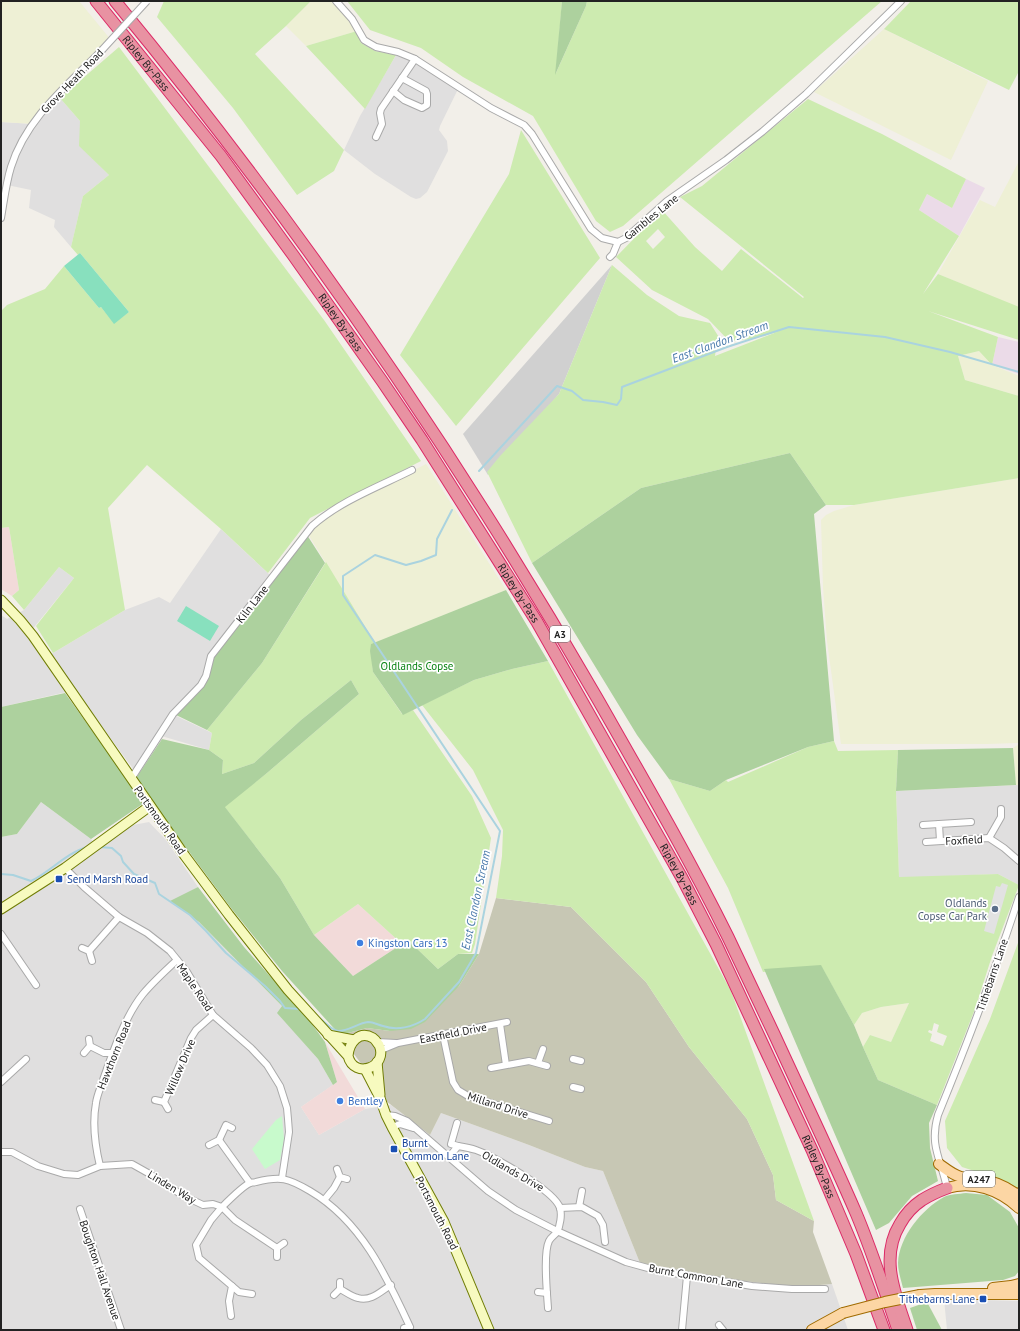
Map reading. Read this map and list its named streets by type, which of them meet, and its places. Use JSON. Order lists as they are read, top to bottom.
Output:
{
  "streets": {
    "highway": ["Ripley By-Pass", "A3"],
    "main road": ["Portsmouth Road", "A247"],
    "street": [
      "Grove Heath Road",
      "Gambles Lane",
      "Kiln Lane",
      "Foxfield",
      "Tithebarns Lane",
      "Maple Road",
      "Eastfield Drive",
      "Hawthorn Road",
      "Willow Drive",
      "Milland Drive",
      "Oldlands Drive",
      "Linden Way",
      "Boughton Hall Avenue",
      "Burnt Common Lane"
    ]
  },
  "crossings": [
    ["Kiln Lane", "Portsmouth Road"],
    ["Portsmouth Road", "Eastfield Drive"],
    ["Portsmouth Road", "Burnt Common Lane"],
    ["Tithebarns Lane", "A247"],
    ["Maple Road", "Hawthorn Road"],
    ["Maple Road", "Willow Drive"],
    ["Eastfield Drive", "Milland Drive"],
    ["Hawthorn Road", "Linden Way"]
  ],
  "water": ["East Clandon Stream"],
  "parks": ["Oldlands Copse"],
  "places": {
    "transit": ["Send Marsh Road", "Burnt Common Lane", "Tithebarns Lane"],
    "other": ["Oldlands Copse Car Park", "Kingston Cars 13", "Bentley"]
  }
}
